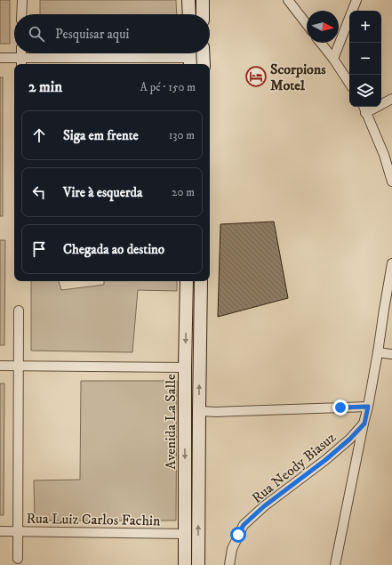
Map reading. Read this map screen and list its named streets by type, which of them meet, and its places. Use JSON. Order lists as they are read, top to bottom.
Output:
{
  "streets": {
    "main road": ["Avenida La Salle"],
    "street": ["Rua Neody Biasuz", "Rua Luiz Carlos Fachin"]
  },
  "crossings": [
    ["Avenida La Salle", "Rua Luiz Carlos Fachin"]
  ],
  "places": {
    "hotel": ["Scorpions Motel"]
  },
  "north": "right",
  "page": {
    "map_buttons": ["+", "−"],
    "search": "Pesquisar aqui",
    "heading": ["2 min", "A pé · 150 m"],
    "list": [
      ["Siga em frente", "130 m"],
      ["Vire à esquerda", "20 m"],
      "Chegada ao destino"
    ]
  }
}
